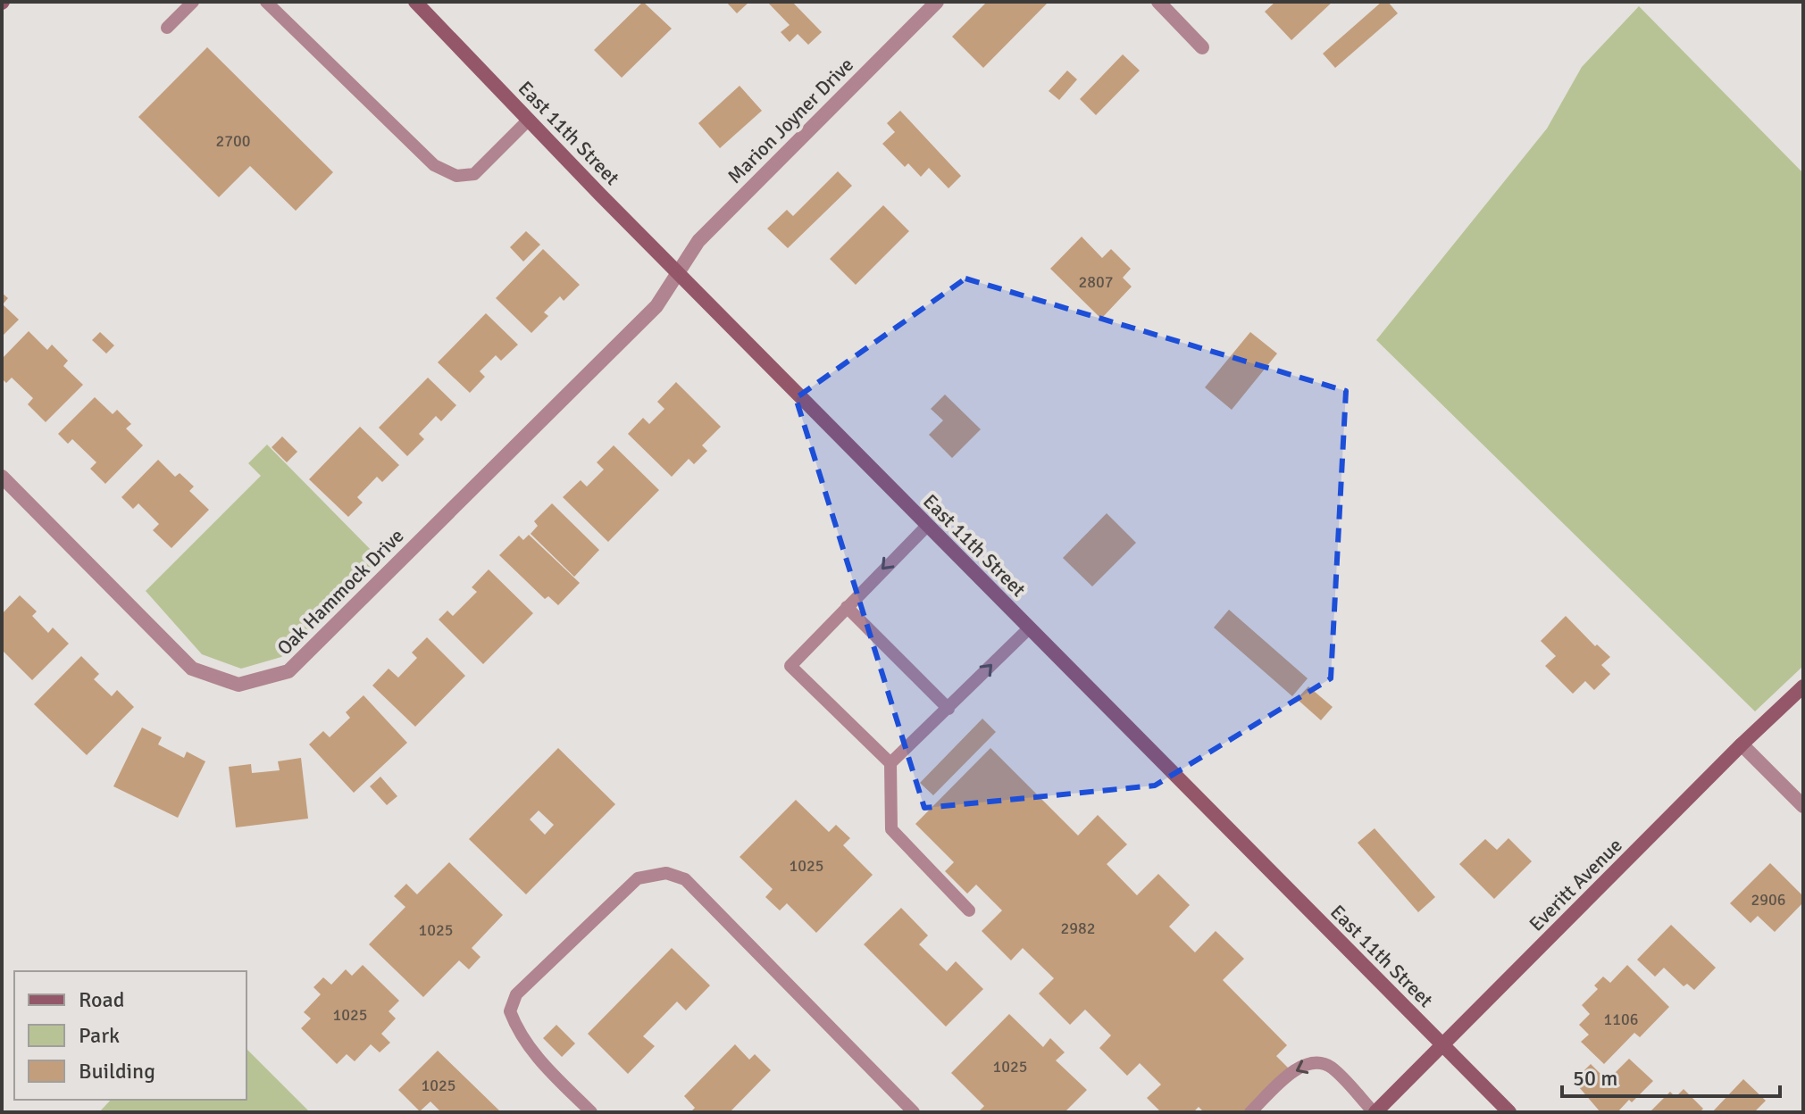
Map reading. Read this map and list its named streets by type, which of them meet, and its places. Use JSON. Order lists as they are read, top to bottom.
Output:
{
  "streets": {
    "main road": ["East 11th Street", "Everitt Avenue"],
    "street": ["Marion Joyner Drive", "Oak Hammock Drive"]
  },
  "crossings": [
    ["Marion Joyner Drive", "East 11th Street"],
    ["Marion Joyner Drive", "Oak Hammock Drive"],
    ["East 11th Street", "Oak Hammock Drive"],
    ["East 11th Street", "Everitt Avenue"]
  ],
  "house_numbers": [
    "2700",
    "2807",
    "1025",
    "2906",
    "2982",
    "1025",
    "1025",
    "1106",
    "1025",
    "1025"
  ],
  "legend": ["Road", "Park", "Building"],
  "scale_bar": "50 m"
}
